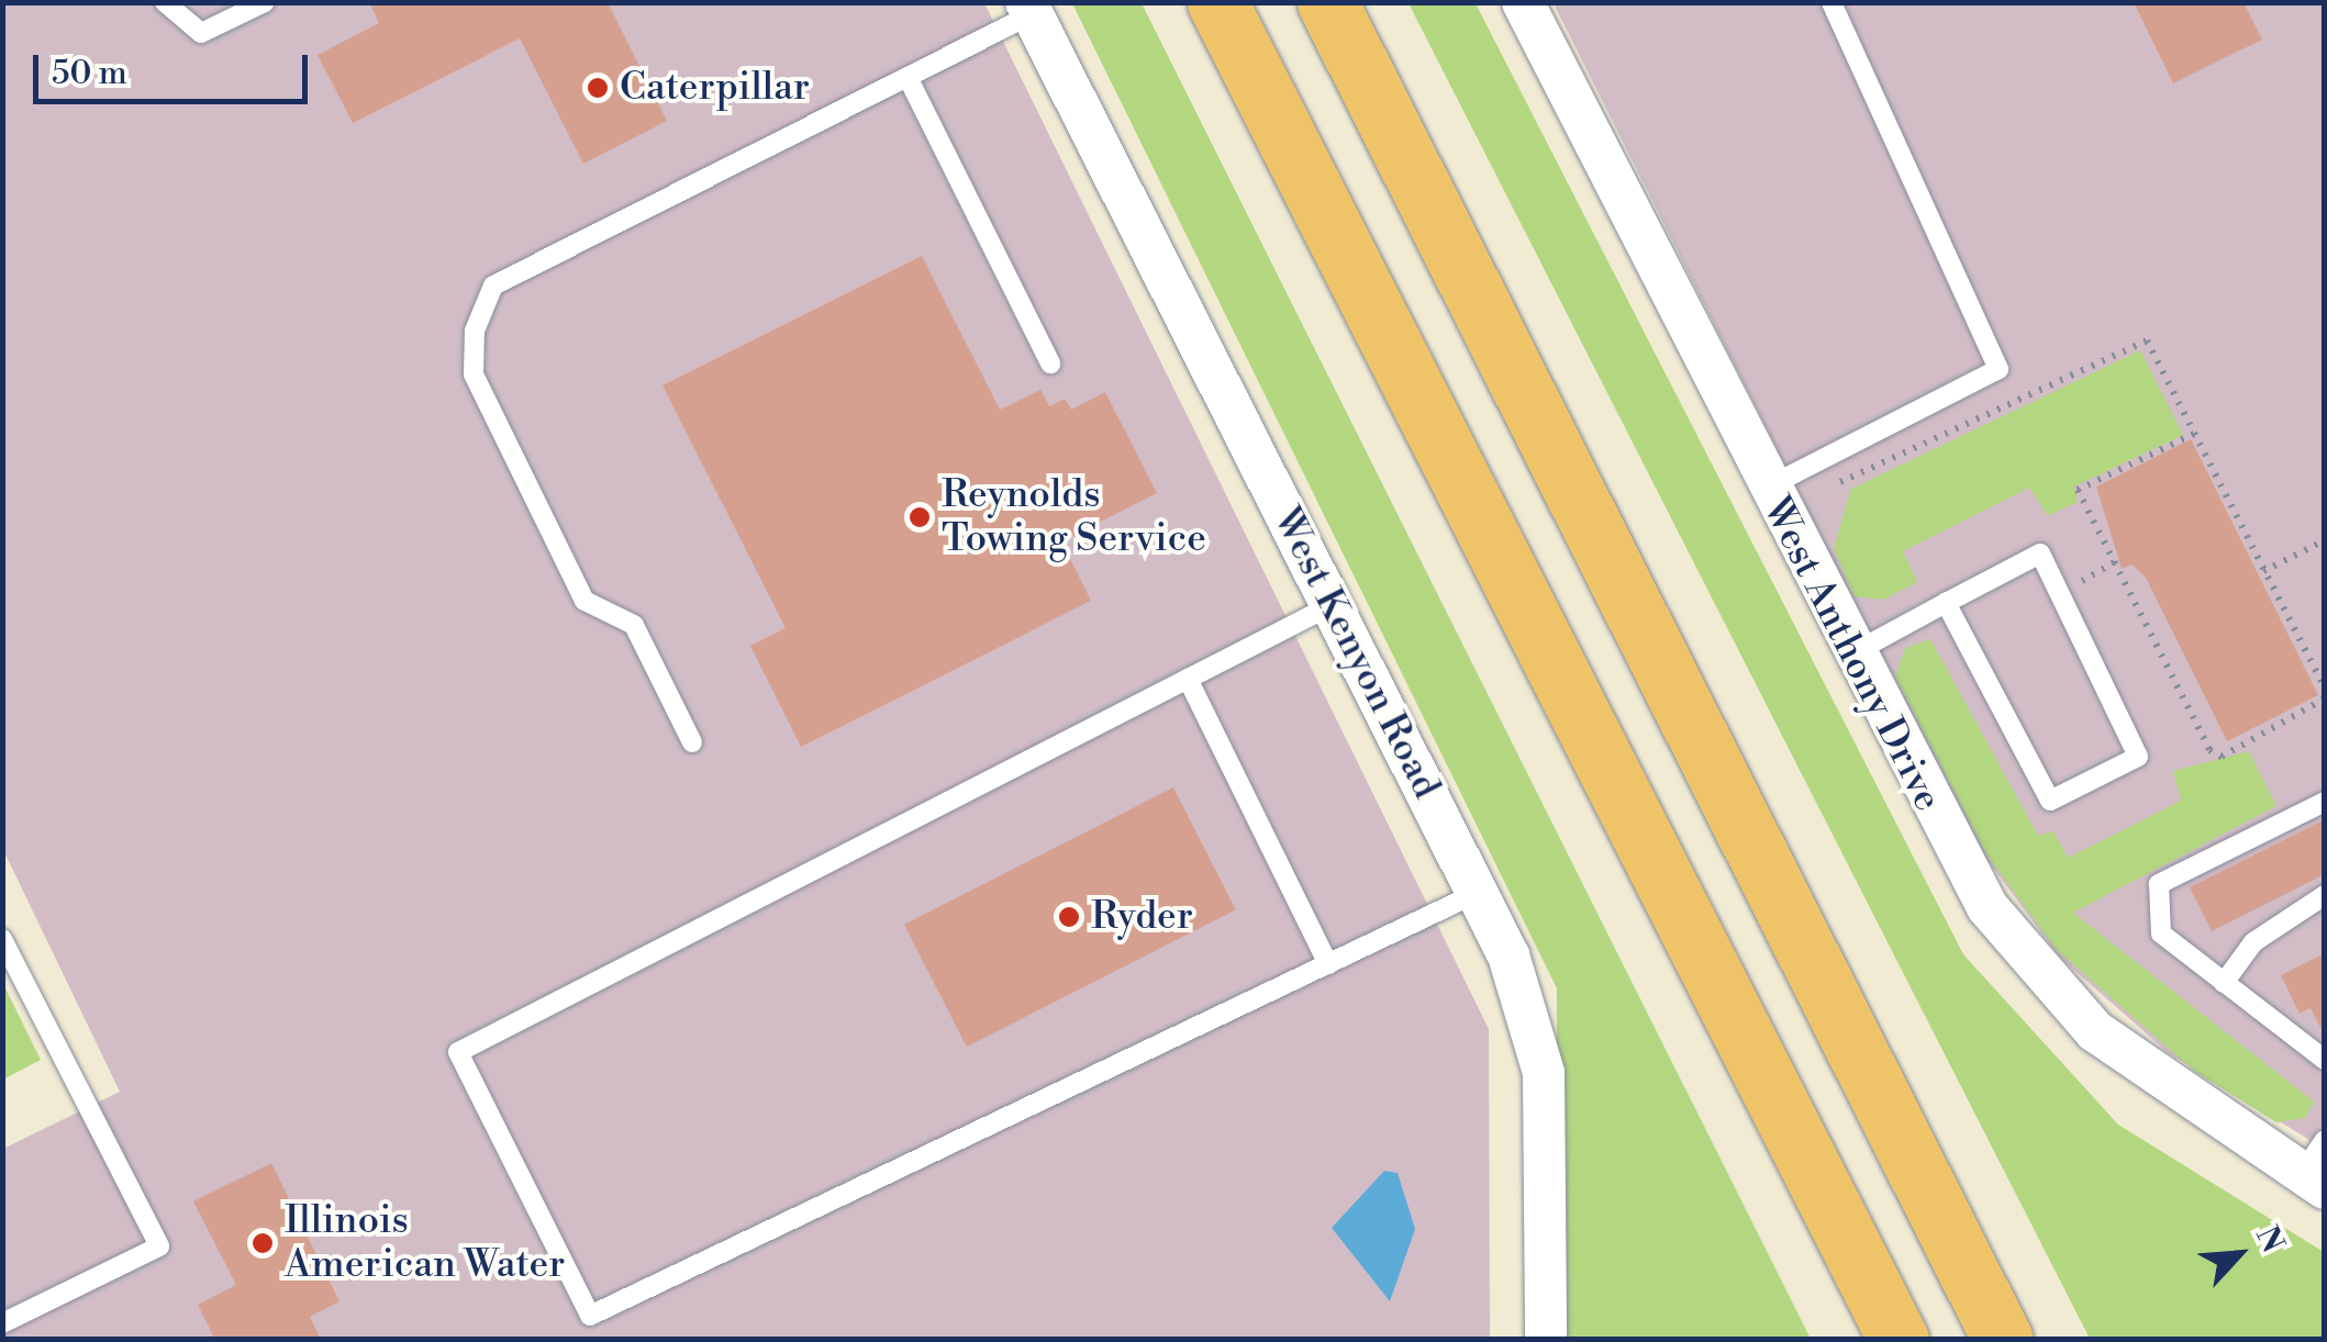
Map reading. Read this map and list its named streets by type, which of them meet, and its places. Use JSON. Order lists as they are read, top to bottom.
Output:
{
  "streets": {
    "street": ["West Kenyon Road", "West Anthony Drive"]
  },
  "places": [
    "Caterpillar",
    "Reynolds Towing Service",
    "Ryder",
    "Illinois American Water"
  ],
  "scale_bar": "50 m",
  "north": "top right"
}
